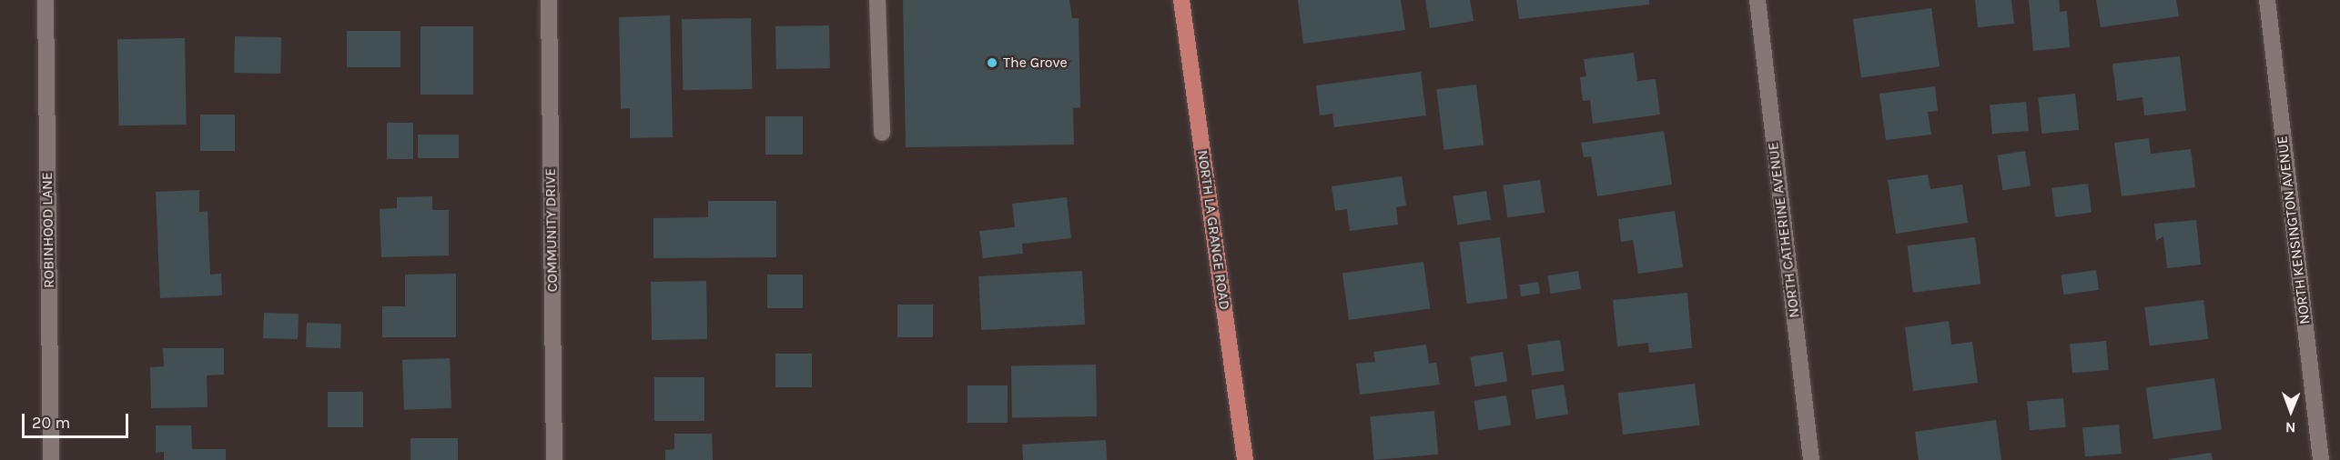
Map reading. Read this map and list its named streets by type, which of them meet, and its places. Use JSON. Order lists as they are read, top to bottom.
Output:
{
  "streets": {
    "main road": ["NORTH LA GRANGE ROAD"],
    "street": [
      "ROBINHOOD LANE",
      "COMMUNITY DRIVE",
      "NORTH CATHERINE AVENUE",
      "NORTH KENSINGTON AVENUE"
    ]
  },
  "places": ["The Grove"],
  "scale_bar": "20 m",
  "north": "bottom"
}
